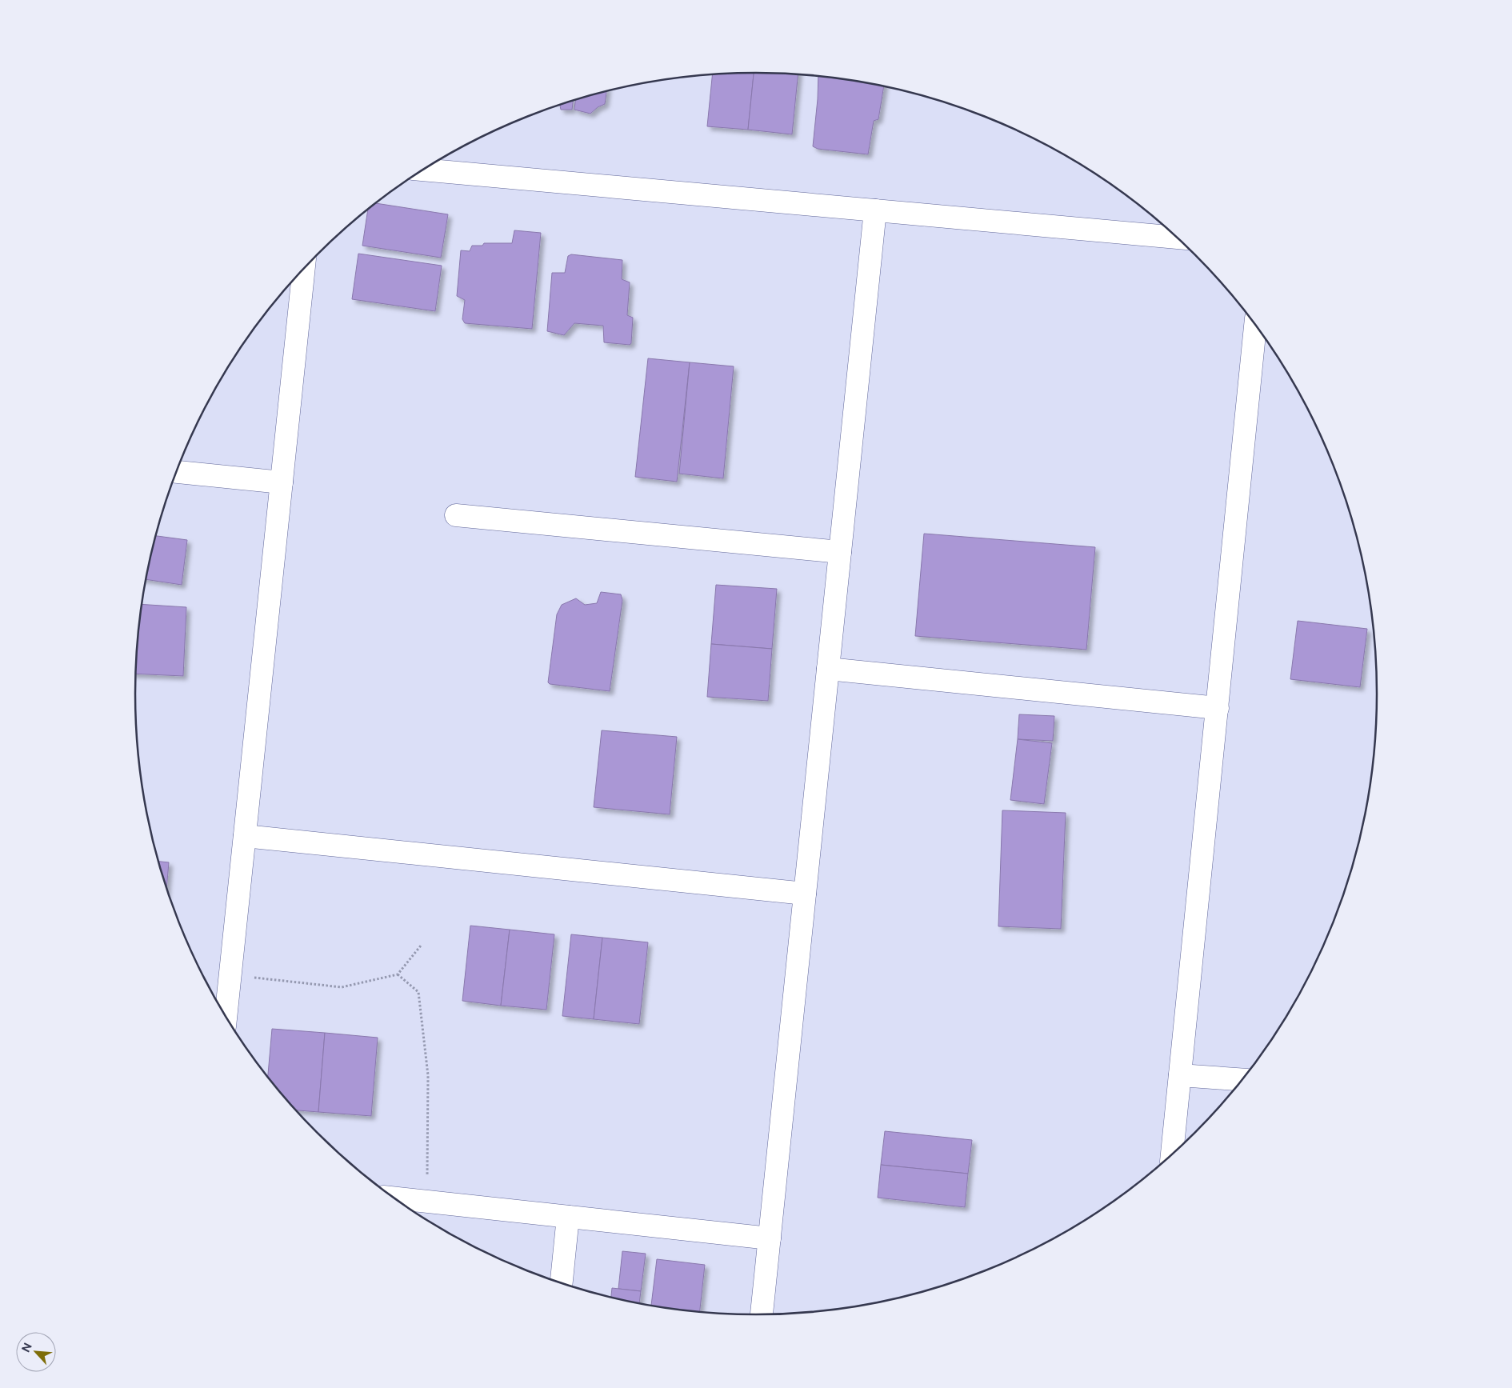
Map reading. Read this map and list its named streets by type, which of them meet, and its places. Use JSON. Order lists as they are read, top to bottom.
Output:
{
  "north": "top left"
}
